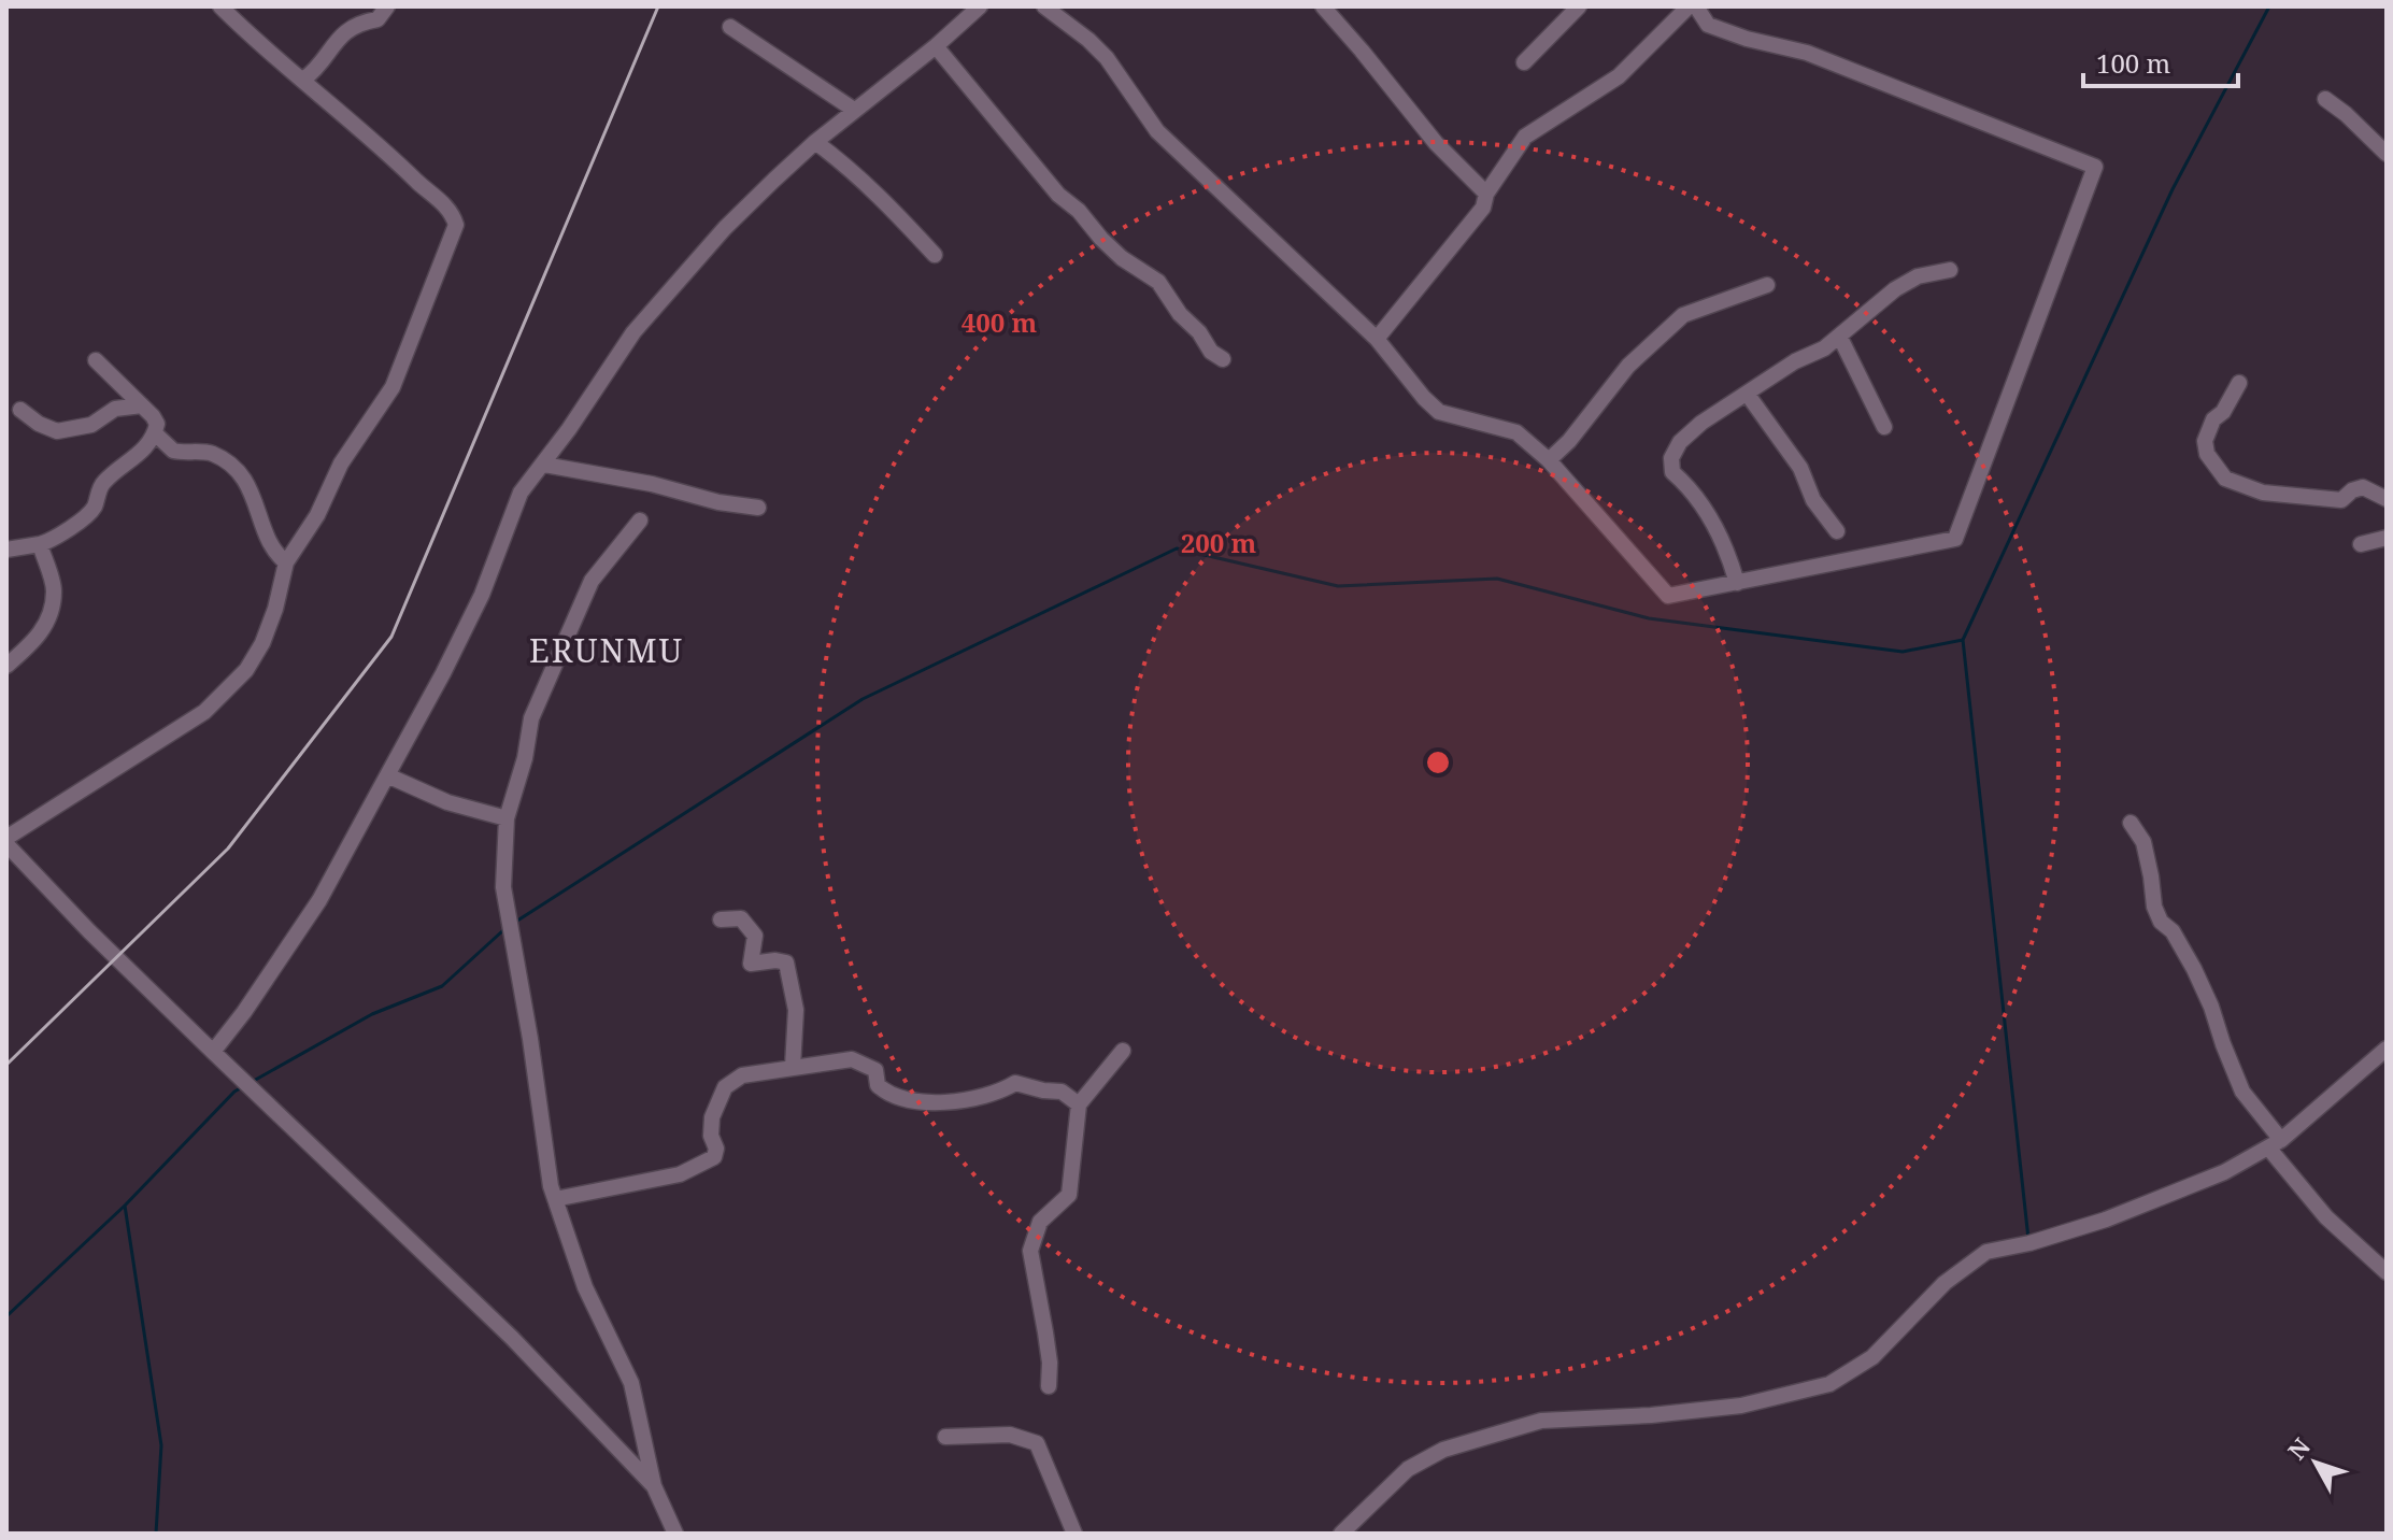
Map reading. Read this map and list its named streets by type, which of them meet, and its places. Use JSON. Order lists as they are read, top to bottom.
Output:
{
  "districts": ["ERUNMU"],
  "scale_bar": "100 m",
  "north": "top left",
  "rings": ["400 m", "200 m"]
}
